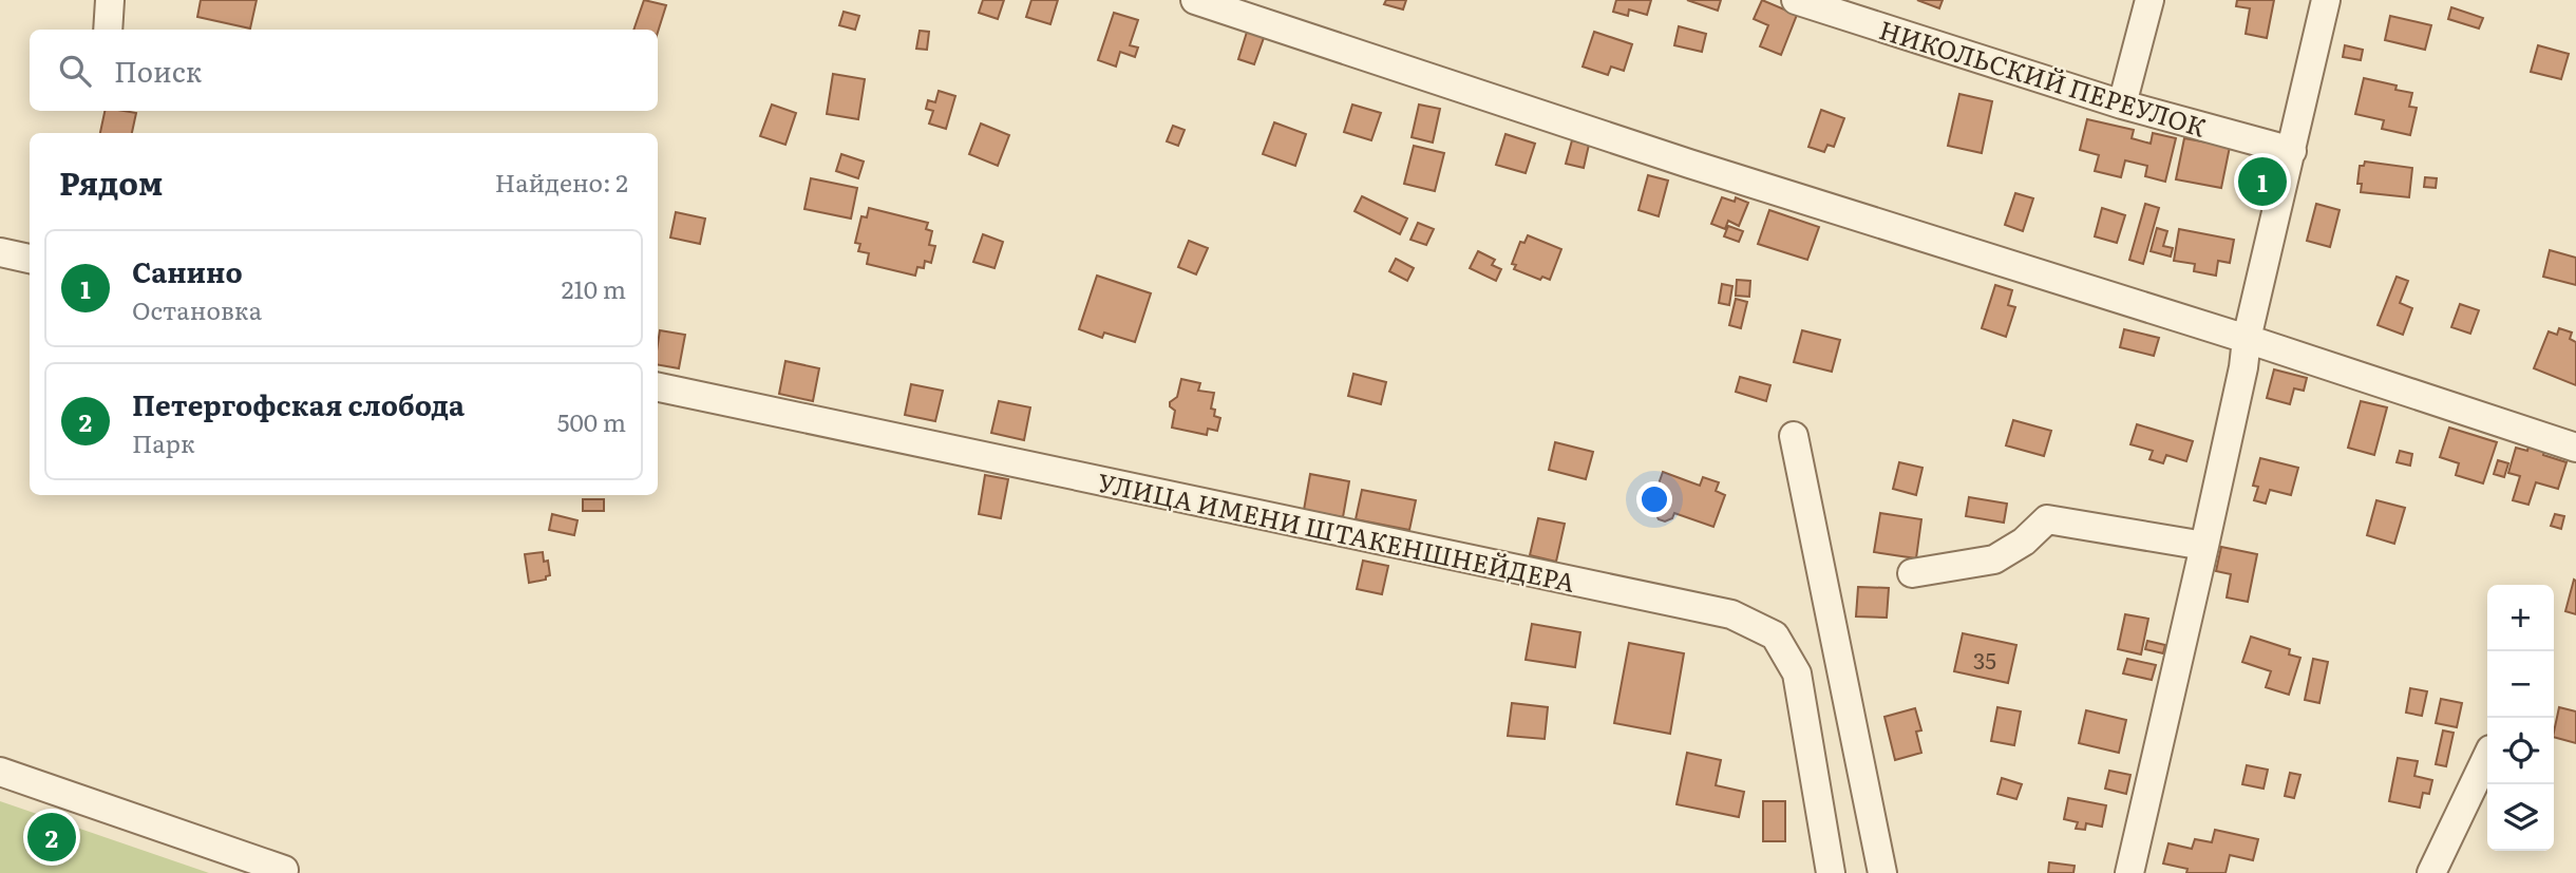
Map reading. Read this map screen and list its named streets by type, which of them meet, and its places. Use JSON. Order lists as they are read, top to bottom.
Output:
{
  "streets": {
    "street": ["НИКОЛЬСКИЙ ПЕРЕУЛОК", "УЛИЦА ИМЕНИ ШТАКЕНШНЕЙДЕРА"]
  },
  "house_numbers": ["35"],
  "page": {
    "search": "Поиск",
    "heading": ["Рядом", "Найдено: 2"],
    "pins": ["1", "2"],
    "list": [
      {
        "mark": "1",
        "name": "Санино",
        "note": "Остановка",
        "value": "210 m"
      },
      {
        "mark": "2",
        "name": "Петергофская слобода",
        "note": "Парк",
        "value": "500 m"
      }
    ],
    "map_buttons": ["+", "−"]
  }
}
